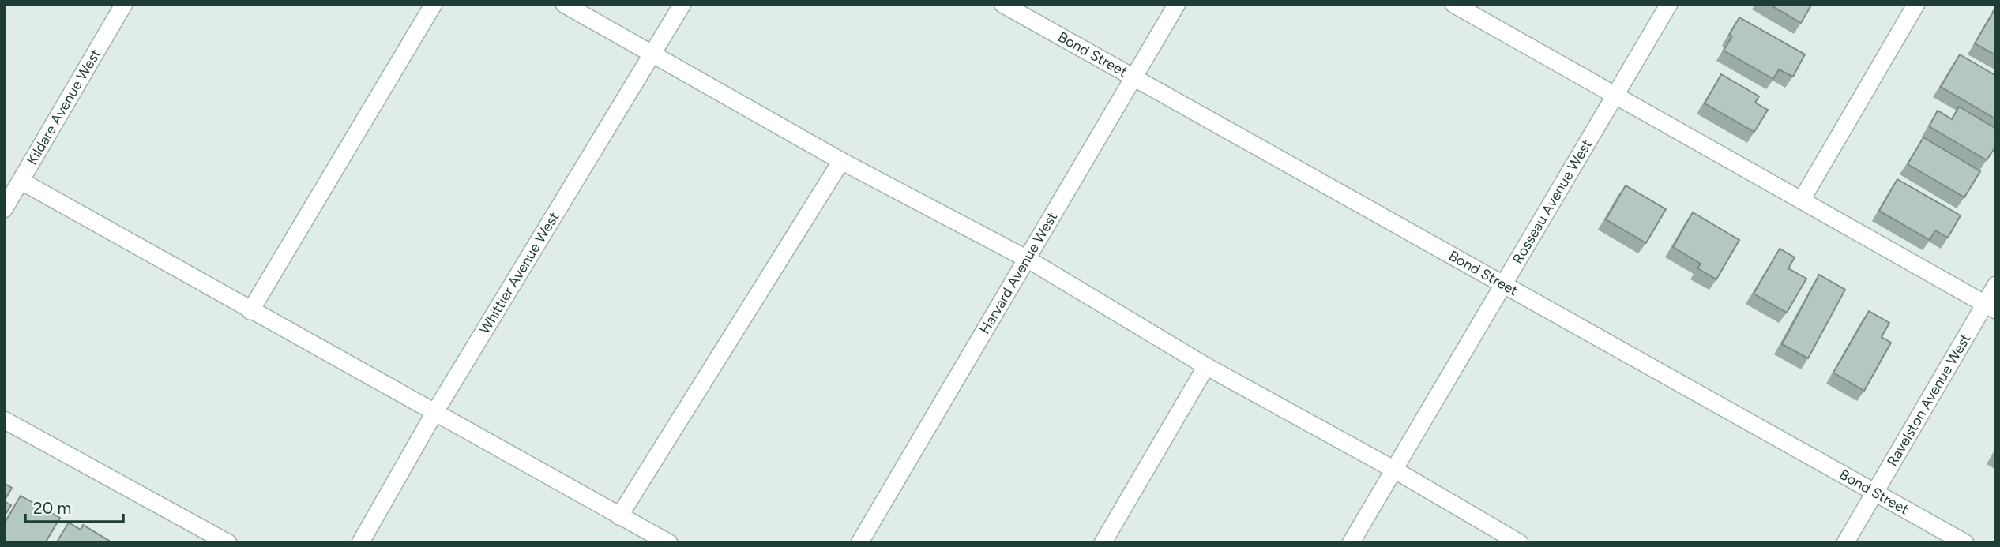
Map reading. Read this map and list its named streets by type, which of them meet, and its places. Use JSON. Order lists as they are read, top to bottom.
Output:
{
  "streets": {
    "street": [
      "Bond Street",
      "Kildare Avenue West",
      "Rosseau Avenue West",
      "Whittier Avenue West",
      "Harvard Avenue West",
      "Ravelston Avenue West"
    ]
  },
  "crossings": [
    ["Bond Street", "Rosseau Avenue West"],
    ["Bond Street", "Harvard Avenue West"],
    ["Bond Street", "Ravelston Avenue West"]
  ],
  "scale_bar": "20 m"
}
